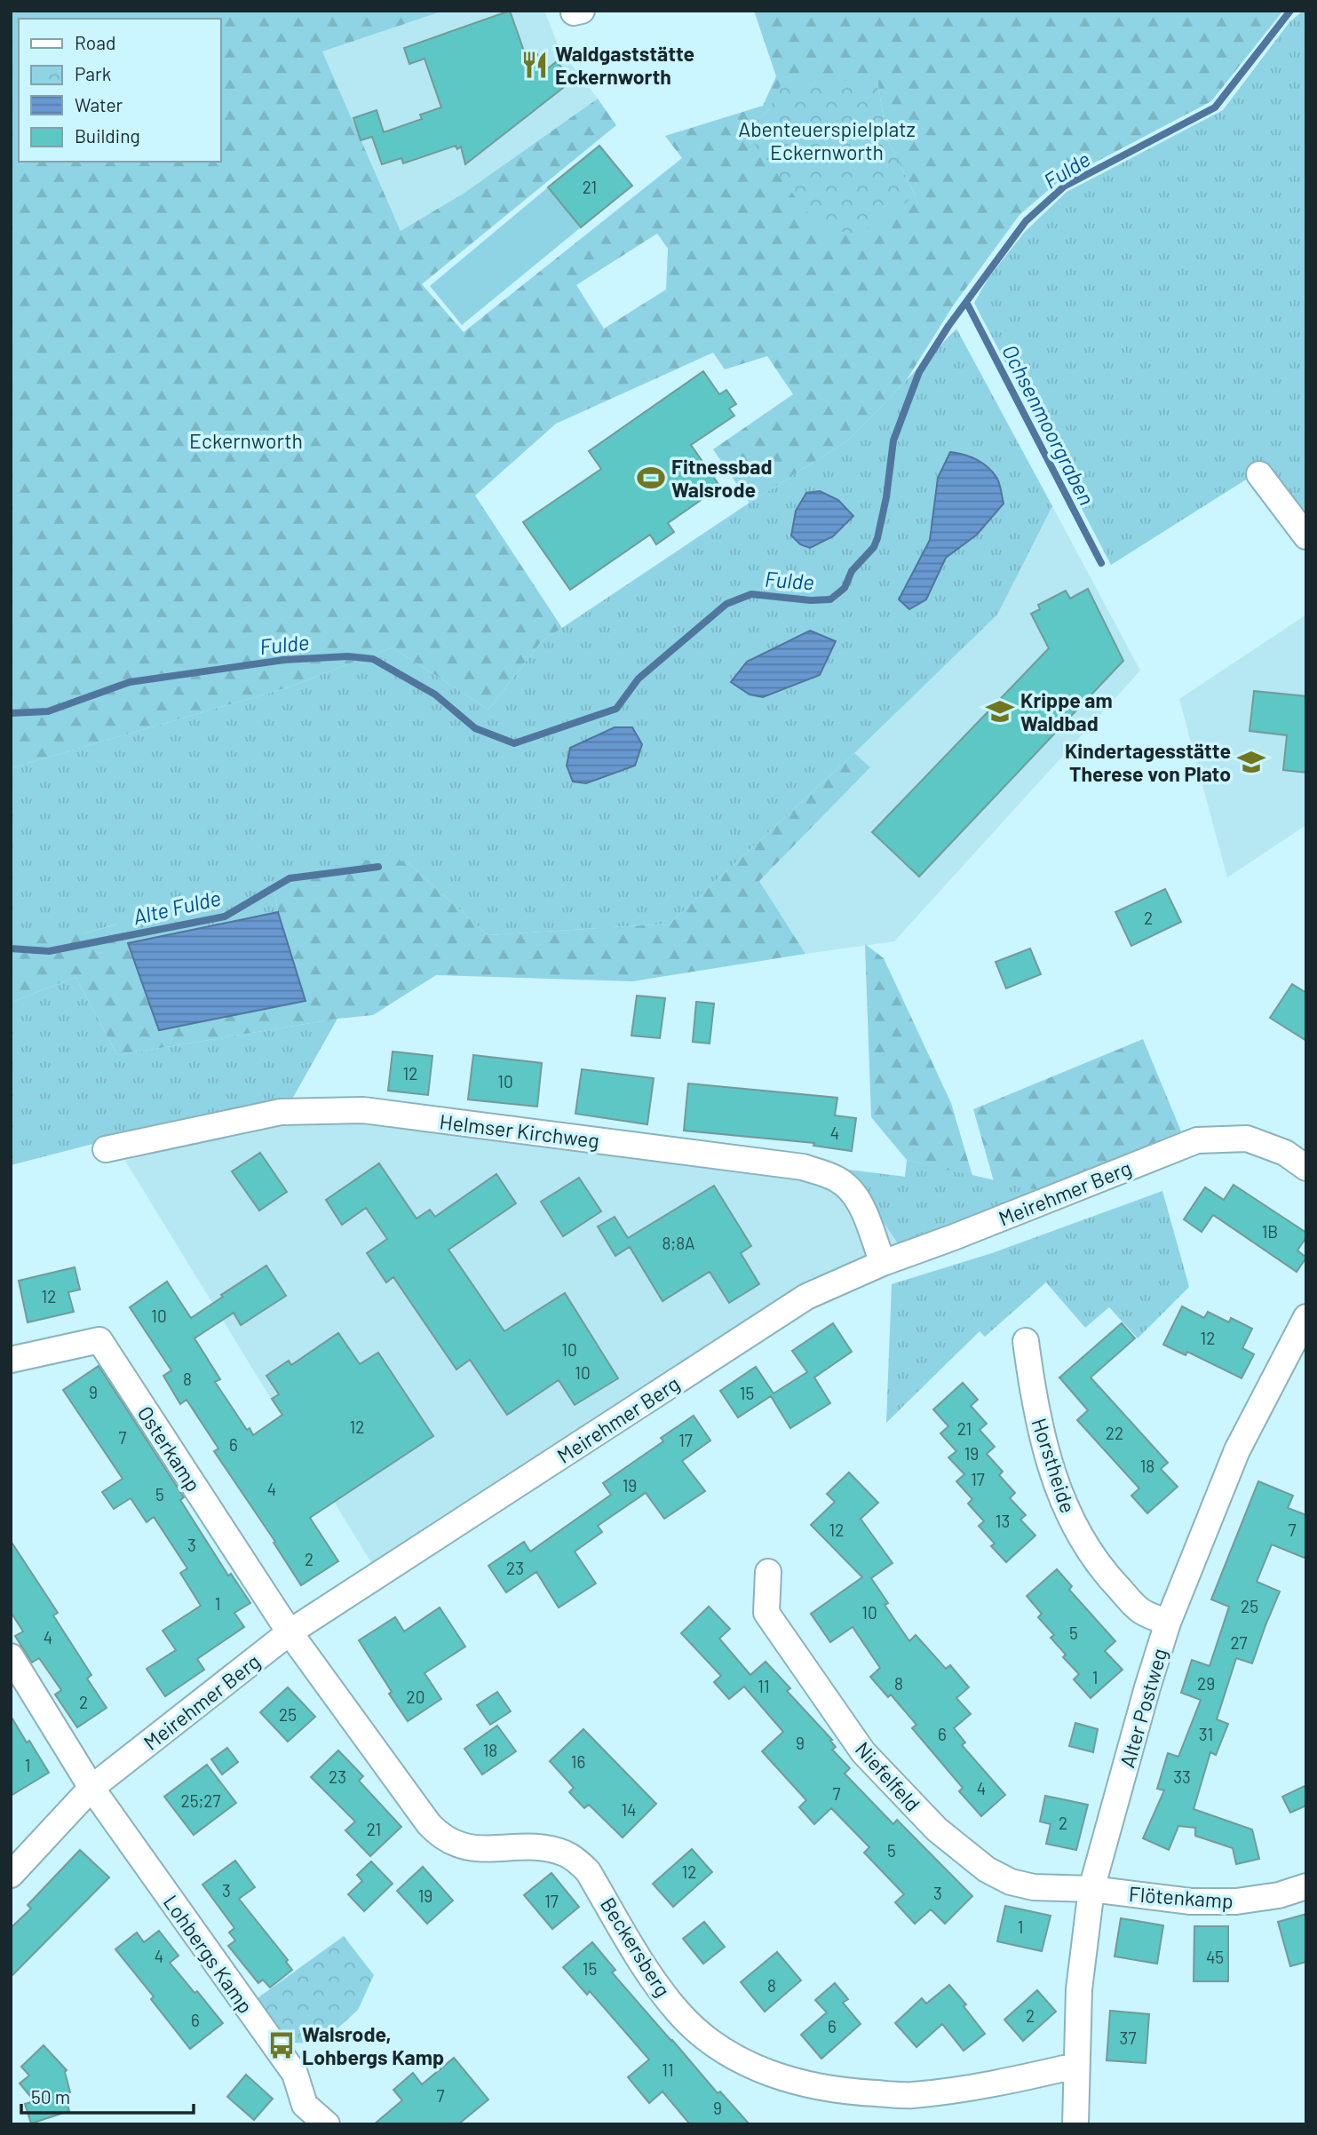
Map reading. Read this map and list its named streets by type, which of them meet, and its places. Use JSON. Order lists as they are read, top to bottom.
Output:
{
  "streets": {
    "street": [
      "Helmser Kirchweg",
      "Meirehmer Berg",
      "Osterkamp",
      "Horstheide",
      "Alter Postweg",
      "Niefelfeld",
      "Flötenkamp",
      "Beckersberg",
      "Lohbergs Kamp"
    ]
  },
  "crossings": [
    ["Helmser Kirchweg", "Meirehmer Berg"],
    ["Meirehmer Berg", "Osterkamp"],
    ["Meirehmer Berg", "Beckersberg"],
    ["Meirehmer Berg", "Lohbergs Kamp"],
    ["Osterkamp", "Beckersberg"],
    ["Horstheide", "Alter Postweg"],
    ["Alter Postweg", "Niefelfeld"],
    ["Alter Postweg", "Flötenkamp"],
    ["Alter Postweg", "Beckersberg"],
    ["Niefelfeld", "Flötenkamp"]
  ],
  "water": ["Fulde", "Ochsenmoorgraben", "Alte Fulde"],
  "parks": ["Abenteuerspielplatz Eckernworth", "Eckernworth"],
  "places": {
    "restaurant": ["Waldgaststätte Eckernworth"],
    "sports": ["Fitnessbad Walsrode"],
    "school or university": ["Krippe am Waldbad", "Kindertagesstätte Therese von Plato"],
    "bus stop": ["Walsrode, Lohbergs Kamp"]
  },
  "house_numbers": [
    "21",
    "2",
    "12",
    "10",
    "4",
    "1B",
    "8;8A",
    "12",
    "10",
    "12",
    "10",
    "10",
    "8",
    "9",
    "15",
    "12",
    "21",
    "22",
    "7",
    "17",
    "6",
    "19",
    "18",
    "17",
    "19",
    "4",
    "5",
    "13",
    "12",
    "7",
    "3",
    "2",
    "23",
    "1",
    "25",
    "10",
    "5",
    "4",
    "27",
    "1",
    "8",
    "29",
    "11",
    "20",
    "2",
    "25",
    "6",
    "31",
    "9",
    "18",
    "16",
    "1",
    "23",
    "33",
    "4",
    "7",
    "25;27",
    "14",
    "2",
    "21",
    "5",
    "12",
    "3",
    "3",
    "19",
    "17",
    "1",
    "4",
    "45",
    "15",
    "8",
    "2",
    "6",
    "6",
    "37",
    "11",
    "7",
    "9"
  ],
  "legend": [
    "Road",
    "Park",
    "Water",
    "Building"
  ],
  "scale_bar": "50 m"
}
